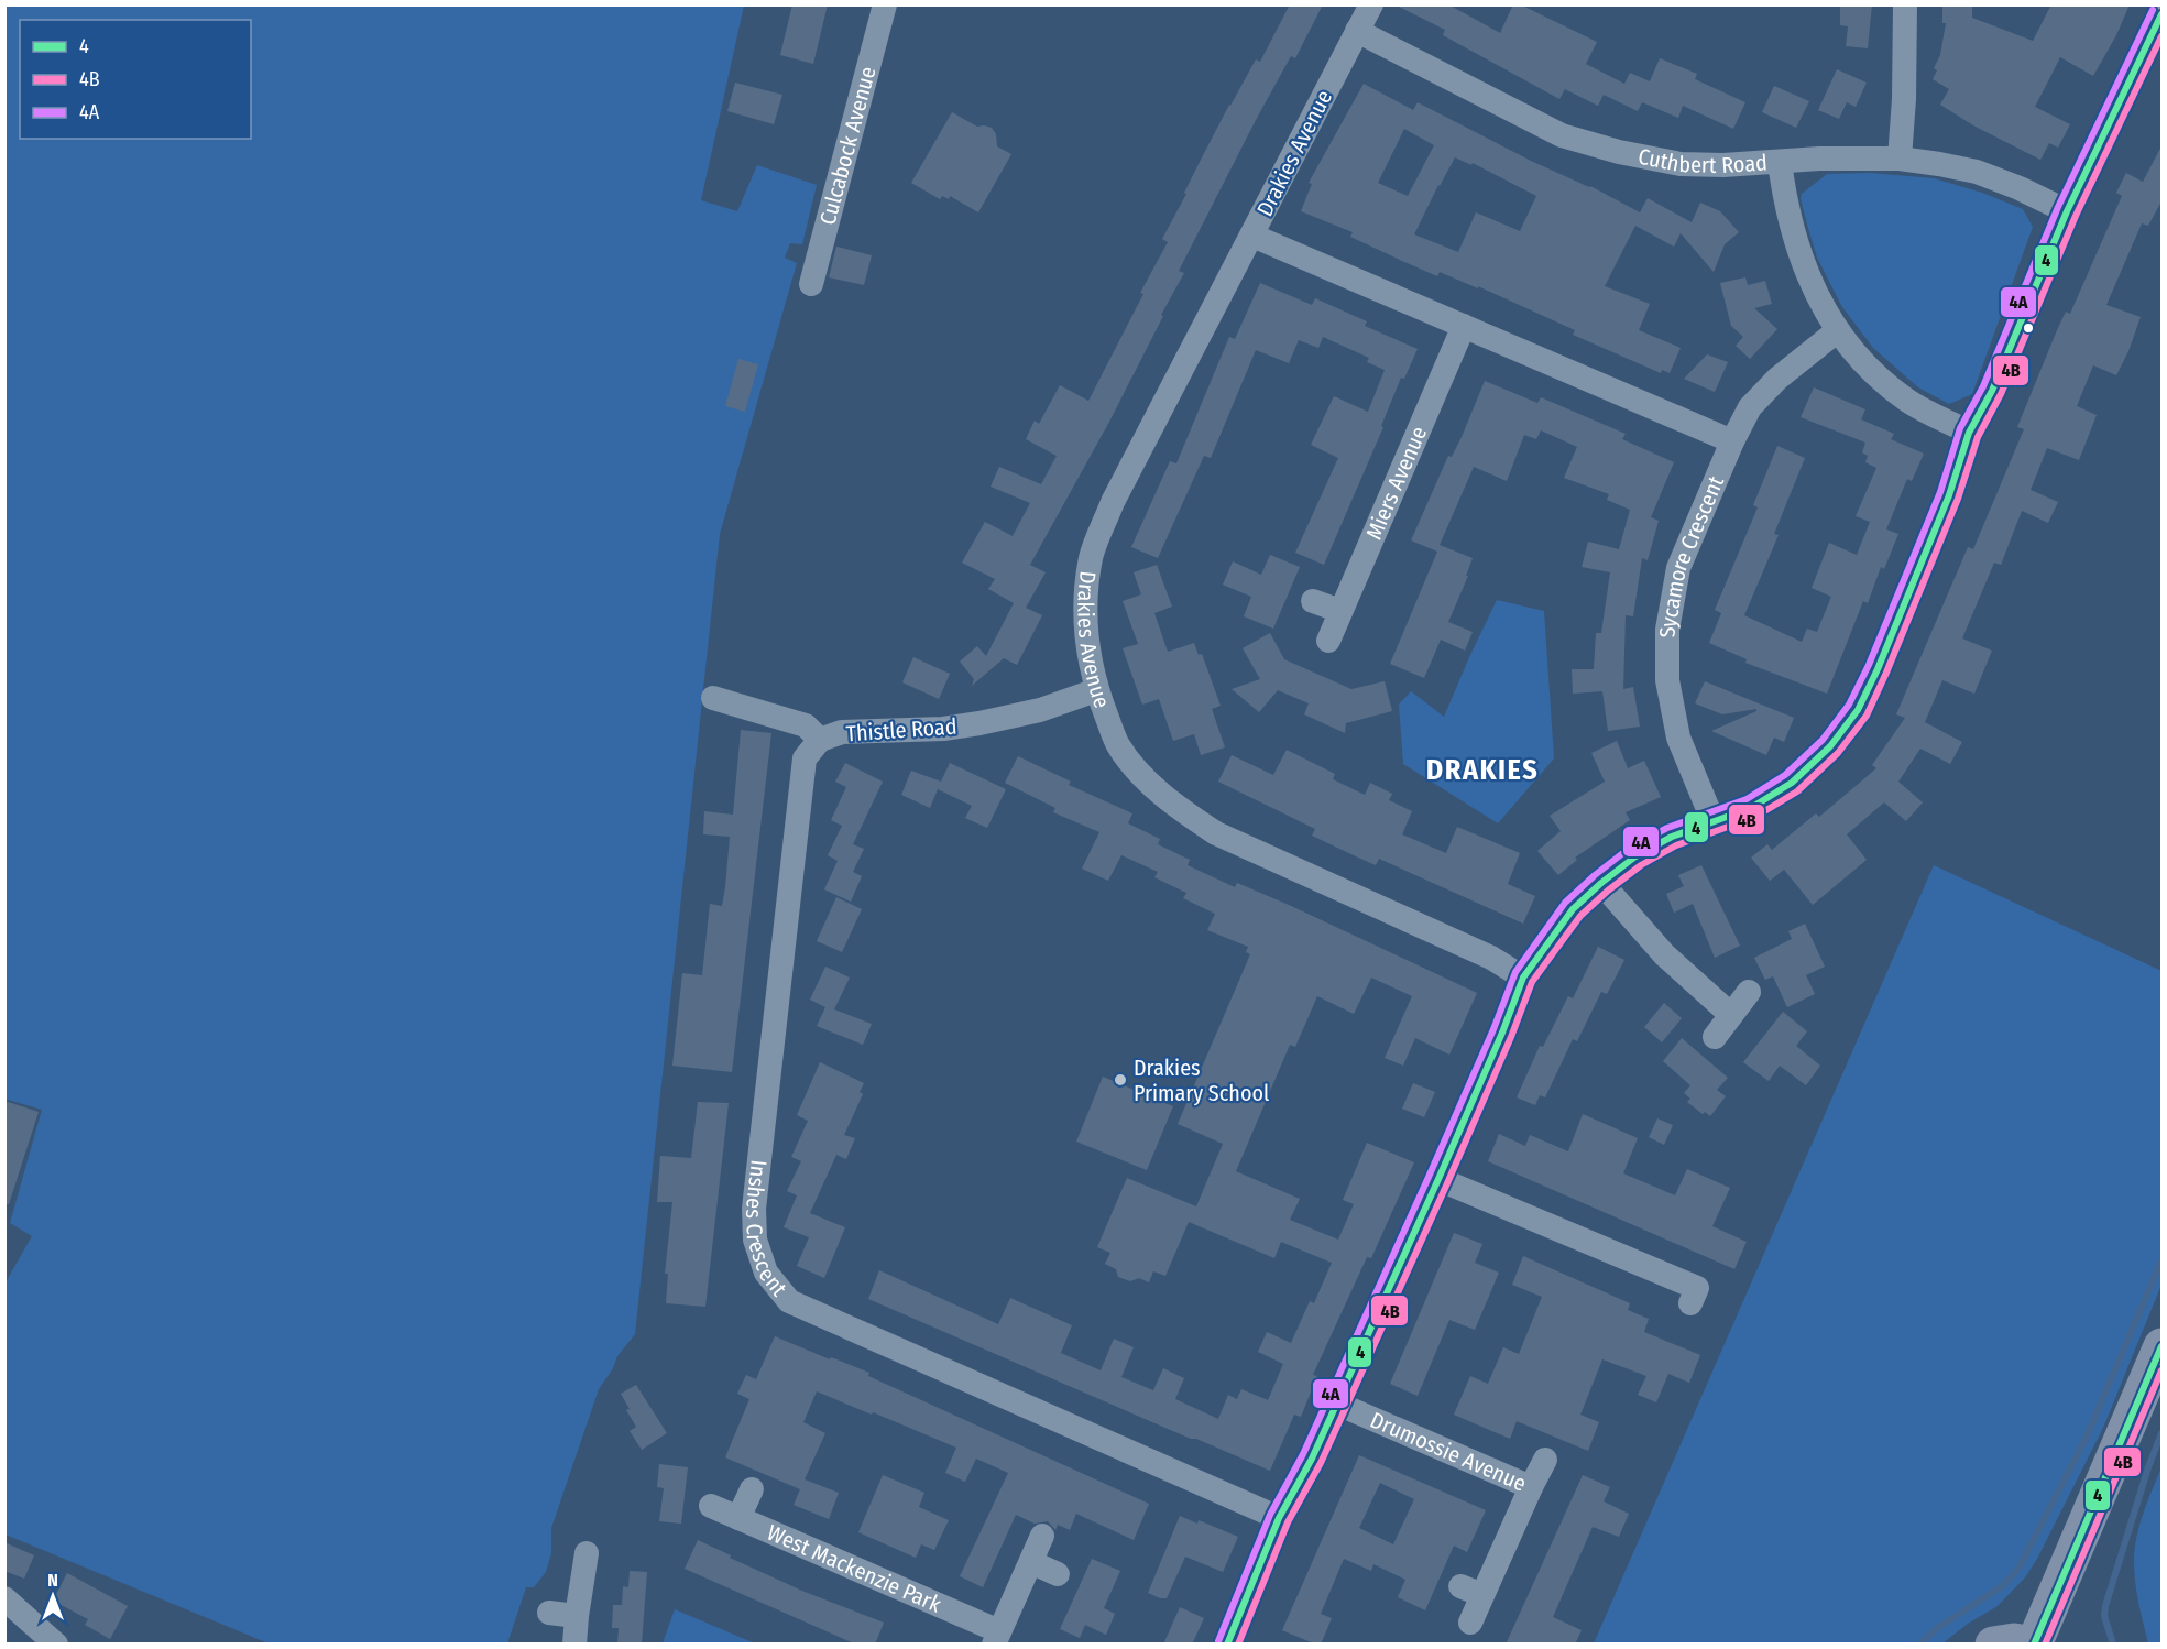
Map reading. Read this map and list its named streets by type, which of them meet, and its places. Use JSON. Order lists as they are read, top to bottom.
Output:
{
  "streets": {
    "street": [
      "Culcabock Avenue",
      "Drakies Avenue",
      "Cuthbert Road",
      "Miers Avenue",
      "Sycamore Crescent",
      "Thistle Road",
      "Inshes Crescent",
      "Drumossie Avenue",
      "West Mackenzie Park"
    ]
  },
  "crossings": [
    ["Drakies Avenue", "Cuthbert Road"],
    ["Drakies Avenue", "Thistle Road"],
    ["Thistle Road", "Inshes Crescent"]
  ],
  "districts": ["DRAKIES"],
  "places": ["Drakies Primary School"],
  "lines": ["transit line 4A", "transit line 4", "transit line 4B"],
  "legend": ["4", "4B", "4A"],
  "north": "top"
}
